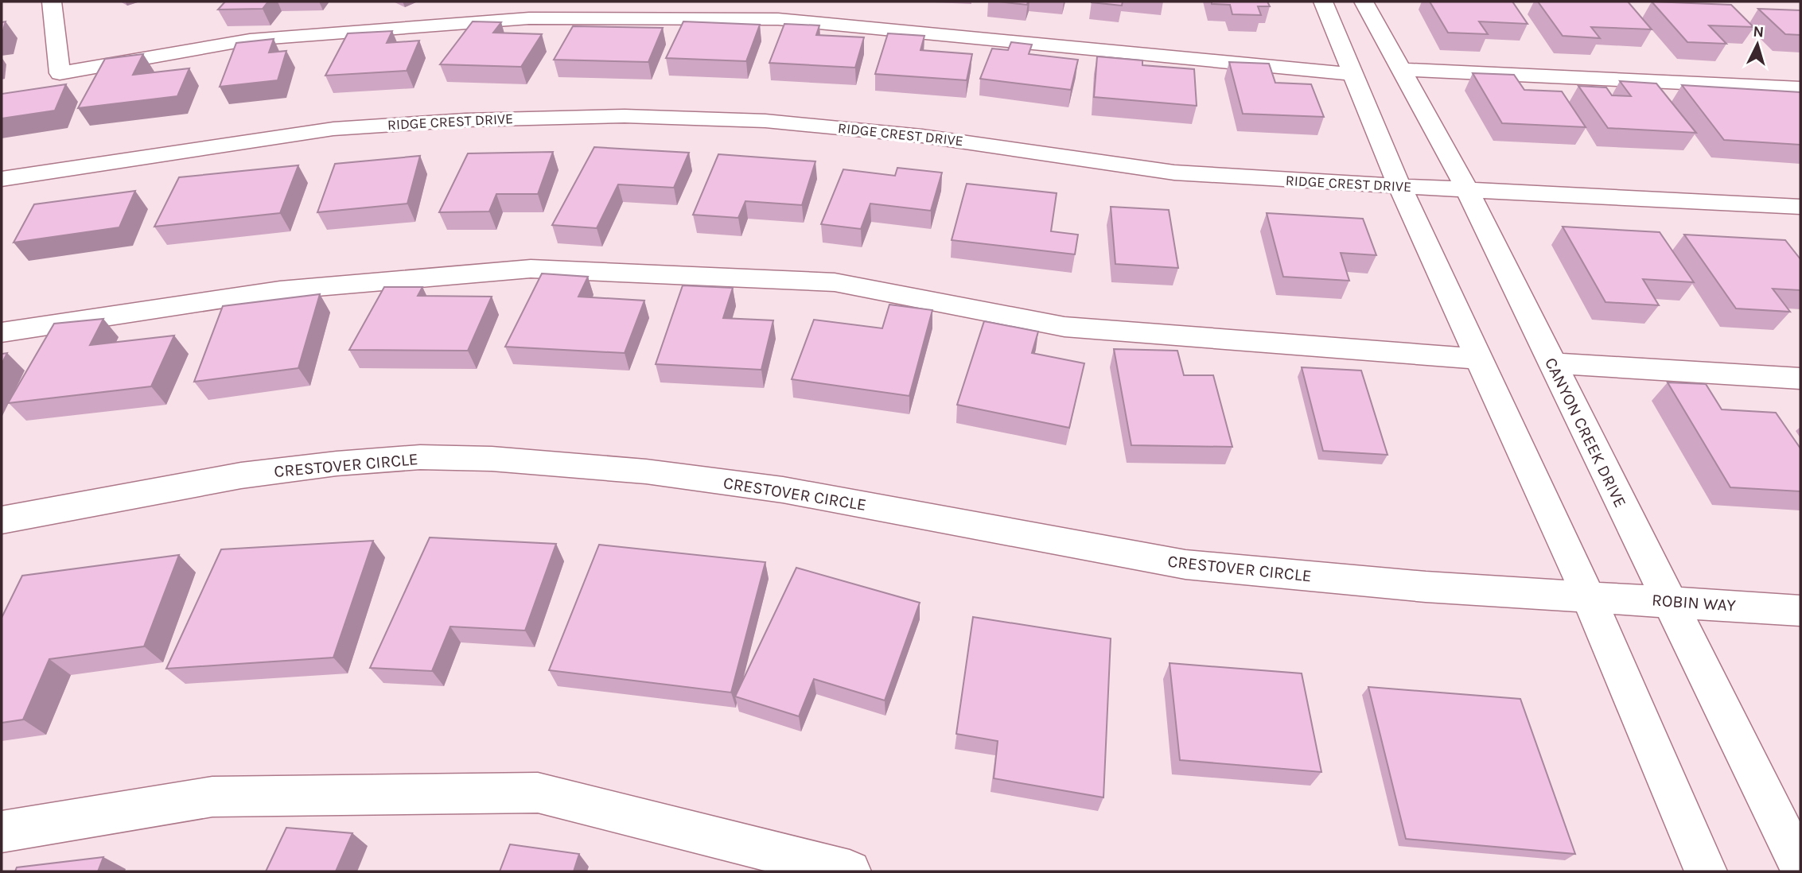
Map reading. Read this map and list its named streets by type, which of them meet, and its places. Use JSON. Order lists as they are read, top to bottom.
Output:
{
  "streets": {
    "street": [
      "RIDGE CREST DRIVE",
      "CANYON CREEK DRIVE",
      "CRESTOVER CIRCLE",
      "ROBIN WAY"
    ]
  },
  "crossings": [
    ["RIDGE CREST DRIVE", "CANYON CREEK DRIVE"],
    ["CANYON CREEK DRIVE", "ROBIN WAY"],
    ["CRESTOVER CIRCLE", "ROBIN WAY"]
  ],
  "north": "top"
}
